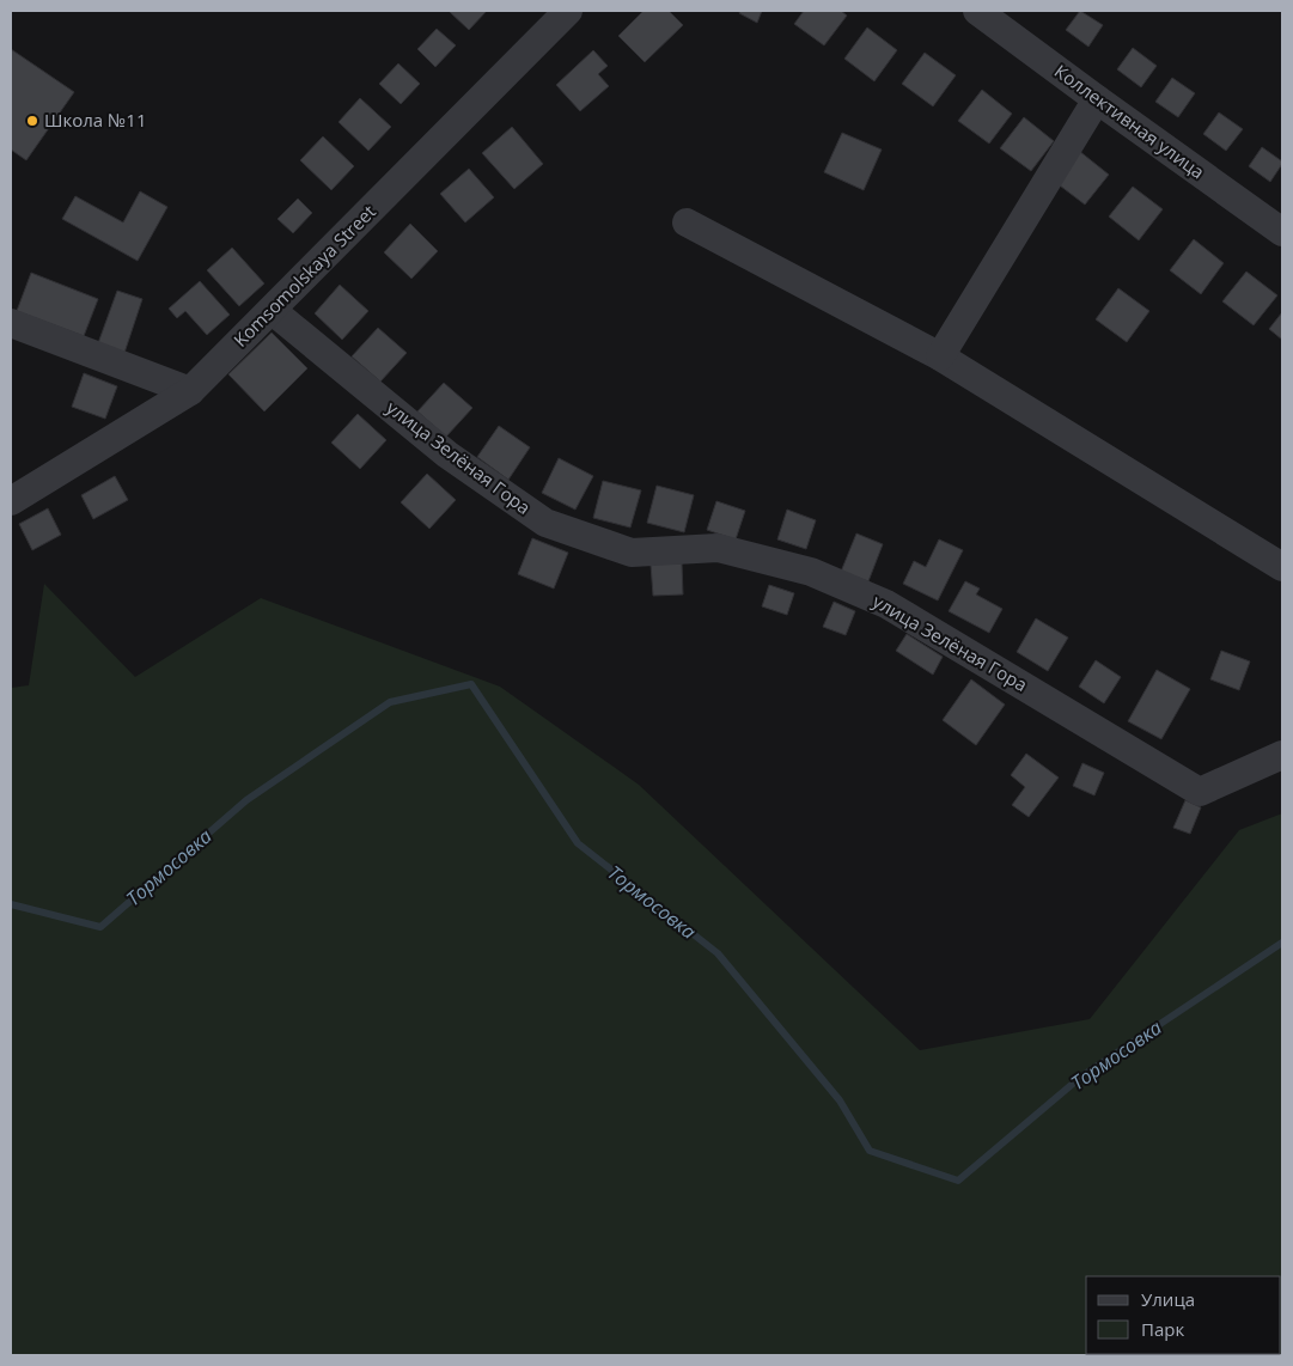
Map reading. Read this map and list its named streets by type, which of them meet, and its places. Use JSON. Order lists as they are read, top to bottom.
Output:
{
  "streets": {
    "street": ["Коллективная улица", "Komsomolskaya Street", "улица Зелёная Гора"]
  },
  "crossings": [
    ["Komsomolskaya Street", "улица Зелёная Гора"]
  ],
  "water": ["Тормосовка"],
  "places": ["Школа №11"],
  "legend": ["Улица", "Парк"]
}
